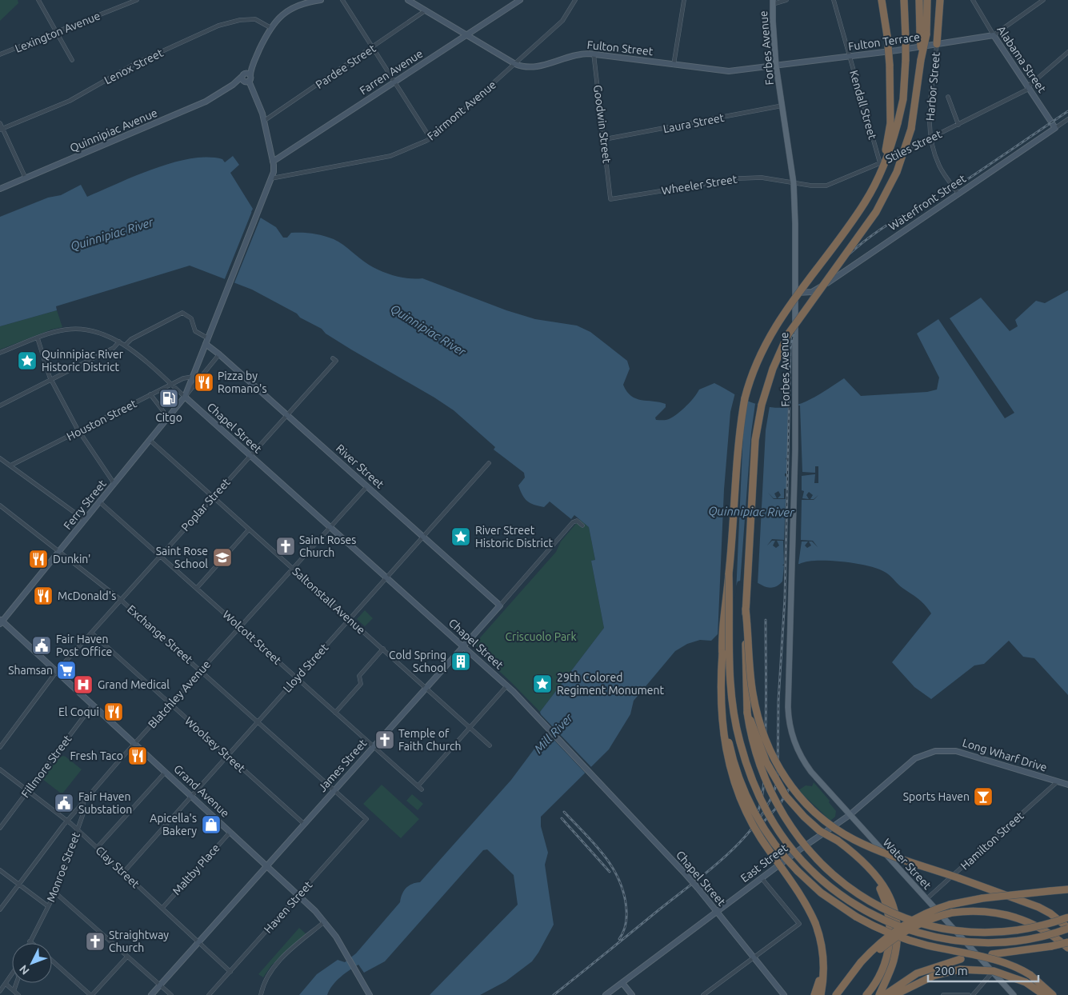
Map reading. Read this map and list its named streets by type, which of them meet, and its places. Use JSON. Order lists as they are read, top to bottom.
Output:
{
  "streets": {
    "main road": [
      "Fulton Terrace",
      "Fulton Street",
      "Forbes Avenue",
      "Alabama Street",
      "Farren Avenue",
      "Quinnipiac Avenue",
      "Waterfront Street",
      "Chapel Street",
      "River Street",
      "Ferry Street",
      "Long Wharf Drive",
      "James Street",
      "Grand Avenue",
      "East Street",
      "Water Street"
    ],
    "street": [
      "Lexington Avenue",
      "Lenox Street",
      "Pardee Street",
      "Harbor Street",
      "Kendall Street",
      "Fairmont Avenue",
      "Laura Street",
      "Goodwin Street",
      "Stiles Street",
      "Wheeler Street",
      "Houston Street",
      "Poplar Street",
      "Saltonstall Avenue",
      "Exchange Street",
      "Wolcott Street",
      "Lloyd Street",
      "Blatchley Avenue",
      "Woolsey Street",
      "Fillmore Street",
      "Hamilton Street",
      "Monroe Street",
      "Clay Street",
      "Maltby Place",
      "Haven Street"
    ]
  },
  "crossings": [
    ["Fulton Terrace", "Fulton Street"],
    ["Fulton Terrace", "Forbes Avenue"],
    ["Fulton Terrace", "Alabama Street"],
    ["Fulton Terrace", "Harbor Street"],
    ["Fulton Terrace", "Kendall Street"],
    ["Fulton Street", "Forbes Avenue"],
    ["Fulton Street", "Pardee Street"],
    ["Fulton Street", "Farren Avenue"],
    ["Fulton Street", "Fairmont Avenue"],
    ["Fulton Street", "Goodwin Street"],
    ["Forbes Avenue", "Laura Street"],
    ["Forbes Avenue", "Stiles Street"],
    ["Forbes Avenue", "Wheeler Street"],
    ["Forbes Avenue", "Waterfront Street"],
    ["Forbes Avenue", "Water Street"],
    ["Alabama Street", "Stiles Street"],
    ["Alabama Street", "Waterfront Street"],
    ["Lenox Street", "Quinnipiac Avenue"],
    ["Farren Avenue", "Ferry Street"],
    ["Harbor Street", "Stiles Street"],
    ["Harbor Street", "Waterfront Street"],
    ["Kendall Street", "Stiles Street"],
    ["Fairmont Avenue", "Ferry Street"],
    ["Laura Street", "Goodwin Street"],
    ["Goodwin Street", "Wheeler Street"],
    ["Stiles Street", "Wheeler Street"],
    ["Houston Street", "Chapel Street"],
    ["Houston Street", "Ferry Street"],
    ["Chapel Street", "Ferry Street"],
    ["Chapel Street", "Poplar Street"],
    ["Chapel Street", "Lloyd Street"],
    ["Chapel Street", "Blatchley Avenue"],
    ["Chapel Street", "James Street"],
    ["Chapel Street", "East Street"],
    ["River Street", "Ferry Street"],
    ["River Street", "Poplar Street"],
    ["River Street", "Lloyd Street"],
    ["River Street", "Blatchley Avenue"],
    ["River Street", "James Street"],
    ["Ferry Street", "Saltonstall Avenue"],
    ["Ferry Street", "Exchange Street"],
    ["Ferry Street", "Wolcott Street"],
    ["Ferry Street", "Grand Avenue"],
    ["Poplar Street", "Saltonstall Avenue"],
    ["Poplar Street", "Exchange Street"],
    ["Poplar Street", "Wolcott Street"],
    ["Poplar Street", "Woolsey Street"],
    ["Poplar Street", "Grand Avenue"],
    ["Saltonstall Avenue", "Lloyd Street"],
    ["Saltonstall Avenue", "Blatchley Avenue"],
    ["Saltonstall Avenue", "James Street"],
    ["Exchange Street", "Lloyd Street"],
    ["Exchange Street", "Blatchley Avenue"],
    ["Exchange Street", "James Street"],
    ["Exchange Street", "Haven Street"],
    ["Wolcott Street", "Lloyd Street"],
    ["Wolcott Street", "Blatchley Avenue"],
    ["Wolcott Street", "James Street"],
    ["Lloyd Street", "Woolsey Street"],
    ["Lloyd Street", "Grand Avenue"],
    ["Lloyd Street", "Clay Street"],
    ["Blatchley Avenue", "Woolsey Street"],
    ["Blatchley Avenue", "Grand Avenue"],
    ["Blatchley Avenue", "Monroe Street"],
    ["Blatchley Avenue", "Clay Street"],
    ["Woolsey Street", "James Street"],
    ["Long Wharf Drive", "Hamilton Street"],
    ["Long Wharf Drive", "East Street"],
    ["James Street", "Grand Avenue"],
    ["James Street", "Clay Street"],
    ["Fillmore Street", "Grand Avenue"],
    ["Fillmore Street", "Clay Street"],
    ["Grand Avenue", "Maltby Place"],
    ["Grand Avenue", "Haven Street"],
    ["Hamilton Street", "Water Street"],
    ["East Street", "Water Street"],
    ["Monroe Street", "Clay Street"],
    ["Clay Street", "Maltby Place"],
    ["Clay Street", "Haven Street"]
  ],
  "water": ["Quinnipiac River", "Mill River"],
  "parks": ["Criscuolo Park"],
  "places": {
    "place": ["Quinnipiac River Historic District", "River Street Historic District", "29th Colored Regiment Monument"],
    "restaurant": [
      "Pizza by Romano's",
      "Dunkin'",
      "McDonald's",
      "El Coqui",
      "Fresh Taco"
    ],
    "fuel station": ["Citgo"],
    "church": ["Saint Roses Church", "Temple of Faith Church", "Straightway Church"],
    "school or university": ["Saint Rose School"],
    "public building": ["Fair Haven Post Office", "Fair Haven Substation"],
    "building": ["Cold Spring School"],
    "supermarket": ["Shamsan"],
    "hospital": ["Grand Medical"],
    "bar": ["Sports Haven"],
    "shop": ["Apicella's Bakery"]
  },
  "scale_bar": "200 m",
  "north": "bottom left"
}
